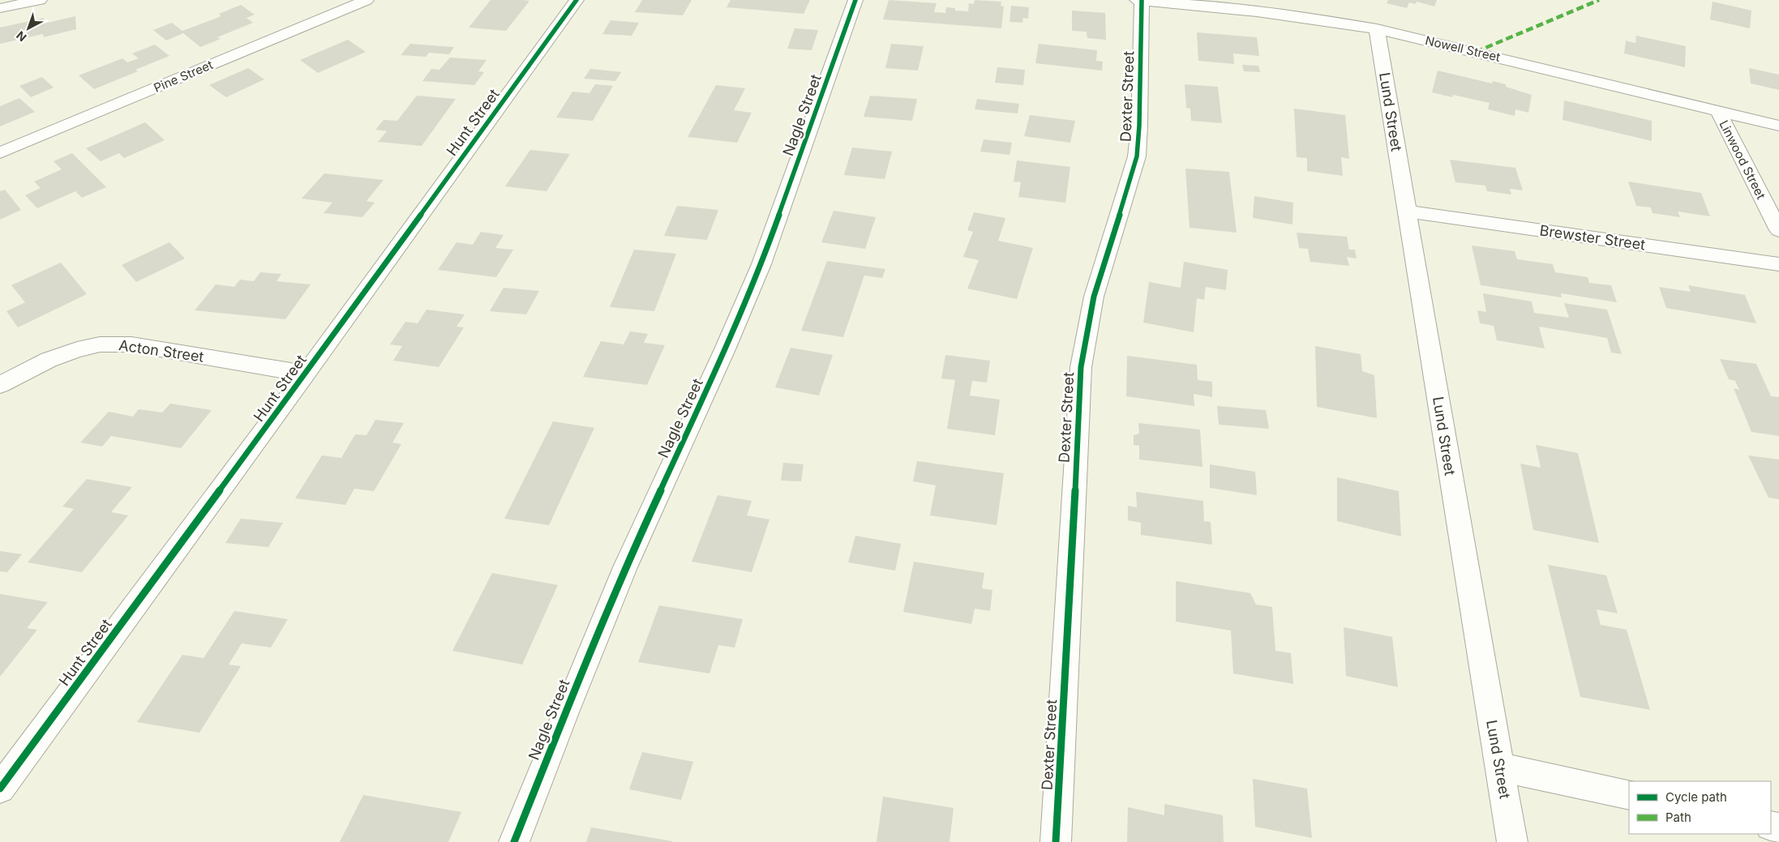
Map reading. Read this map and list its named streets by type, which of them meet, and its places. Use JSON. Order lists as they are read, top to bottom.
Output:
{
  "streets": {
    "street": [
      "Nowell Street",
      "Pine Street",
      "Dexter Street",
      "Lund Street",
      "Nagle Street",
      "Hunt Street",
      "Linwood Street",
      "Brewster Street",
      "Acton Street"
    ]
  },
  "crossings": [
    ["Nowell Street", "Dexter Street"],
    ["Nowell Street", "Lund Street"],
    ["Nowell Street", "Linwood Street"],
    ["Lund Street", "Brewster Street"],
    ["Hunt Street", "Acton Street"]
  ],
  "legend": ["Cycle path", "Path"],
  "north": "bottom left"
}
